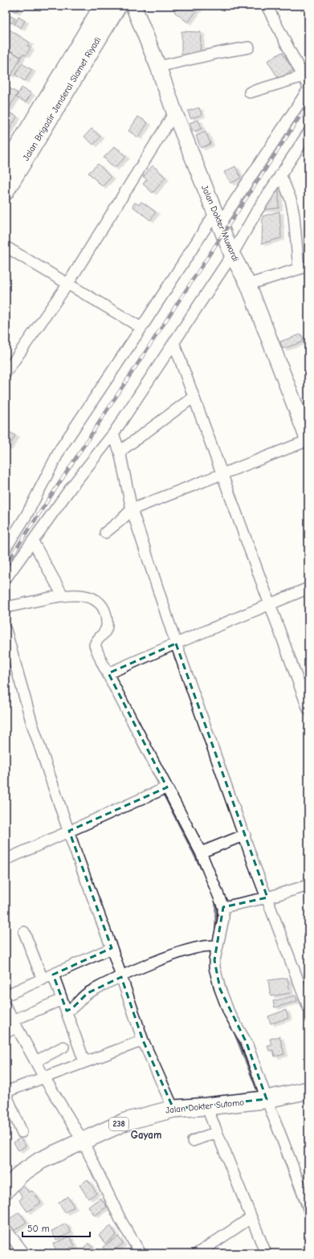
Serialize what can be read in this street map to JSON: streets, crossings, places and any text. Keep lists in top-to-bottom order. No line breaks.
{"streets":{"main road":["Jalan Brigadir Jenderal Slamet Riyadi","Jalan Dokter Muwardi","Jalan Dokter Sutomo","238"]},"districts":["Gayam"],"scale_bar":"50 m"}
